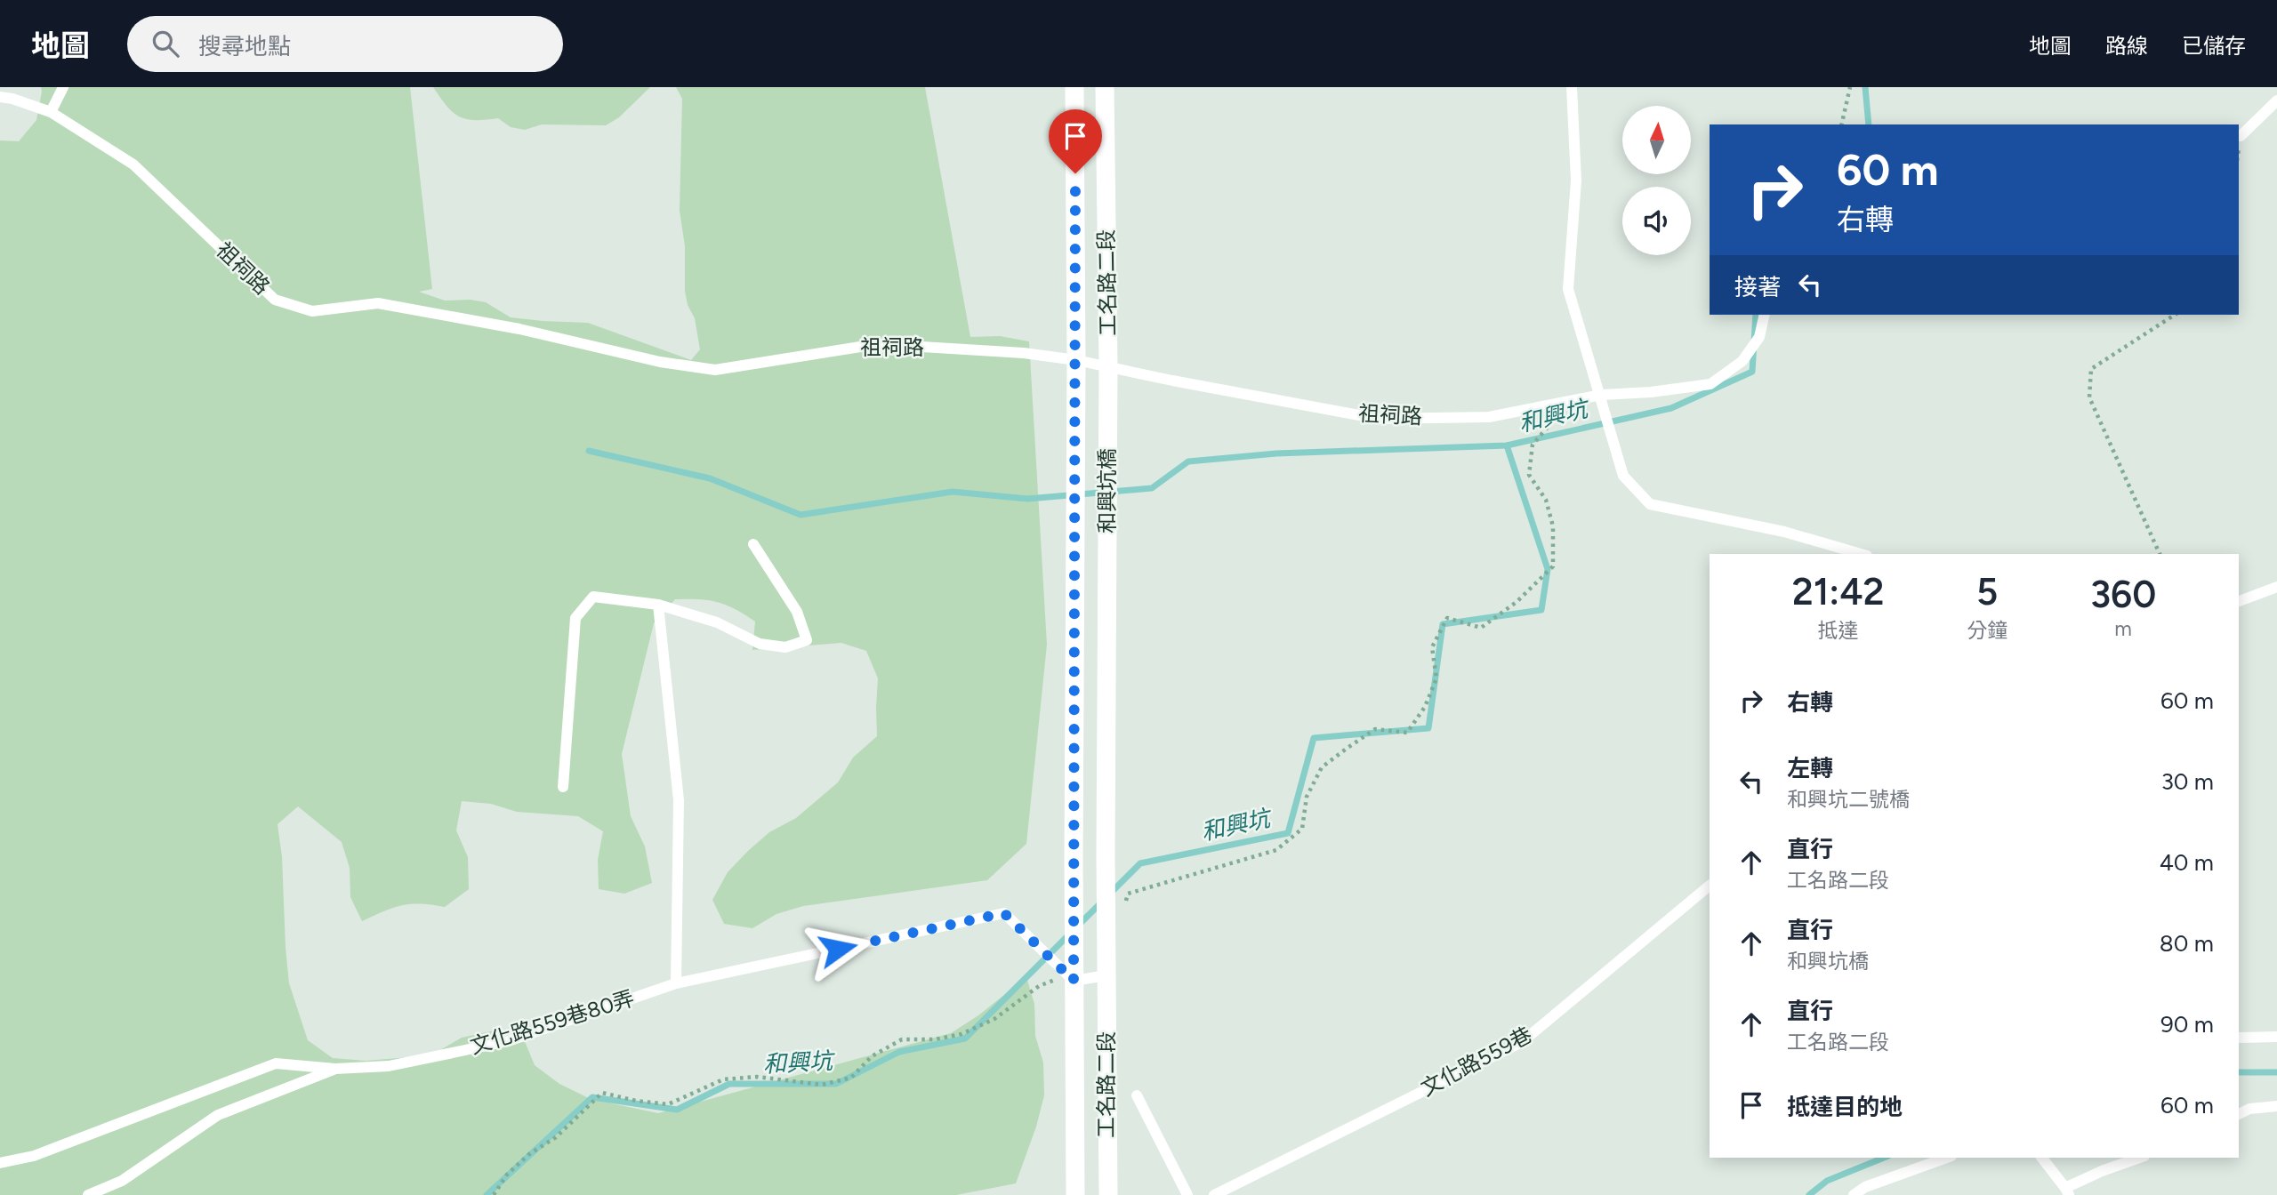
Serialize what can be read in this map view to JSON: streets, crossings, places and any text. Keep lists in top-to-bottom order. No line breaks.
{"streets":{"main road":["工名路二段","和興坑橋"],"lane":["祖祠路","文化路559巷80弄","文化路559巷"]},"crossings":[["祖祠路","工名路二段"],["祖祠路","和興坑橋"],["工名路二段","和興坑橋"],["工名路二段","文化路559巷80弄"]],"water":["和興坑"],"north":"top","page":{"header":"地圖","search":"搜尋地點","nav":["地圖","路線","已儲存"],"turn":["60 m","右轉"],"then":"接著","eta":["21:42","抵達","5","分鐘","360","m"],"list":[{"name":"右轉","value":"60 m"},{"name":"左轉","note":"和興坑二號橋","value":"30 m"},{"name":"直行","note":"工名路二段","value":"40 m"},{"name":"直行","note":"和興坑橋","value":"80 m"},{"name":"直行","note":"工名路二段","value":"90 m"},{"name":"抵達目的地","value":"60 m"}]}}
